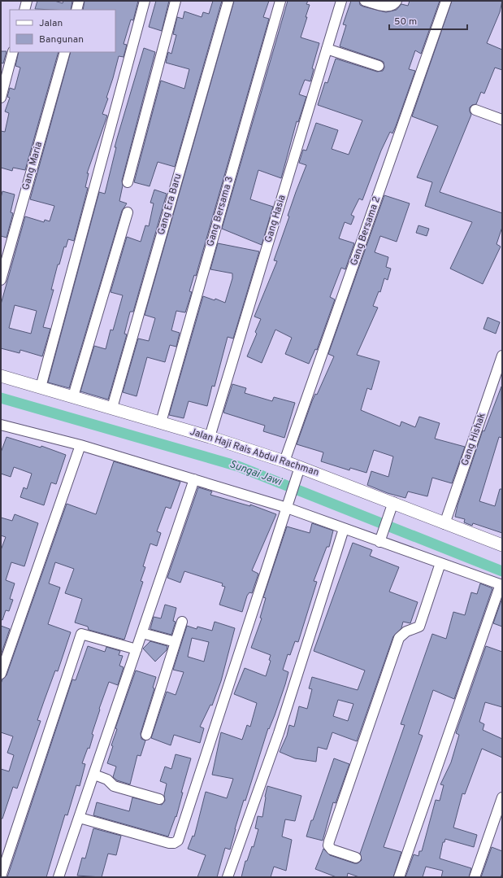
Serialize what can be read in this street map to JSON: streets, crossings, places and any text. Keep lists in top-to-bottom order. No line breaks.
{"streets":{"street":["Gang Maria","Gang Era Baru","Gang Bersama 3","Gang Hasia","Gang Bersama 2","Gang Hishak","Jalan Haji Rais Abdul Rachman"]},"crossings":[["Gang Era Baru","Jalan Haji Rais Abdul Rachman"],["Gang Bersama 3","Jalan Haji Rais Abdul Rachman"],["Gang Hasia","Jalan Haji Rais Abdul Rachman"],["Gang Bersama 2","Jalan Haji Rais Abdul Rachman"],["Gang Hishak","Jalan Haji Rais Abdul Rachman"]],"water":["Sungai Jawi"],"legend":["Jalan","Bangunan"],"scale_bar":"50 m"}
